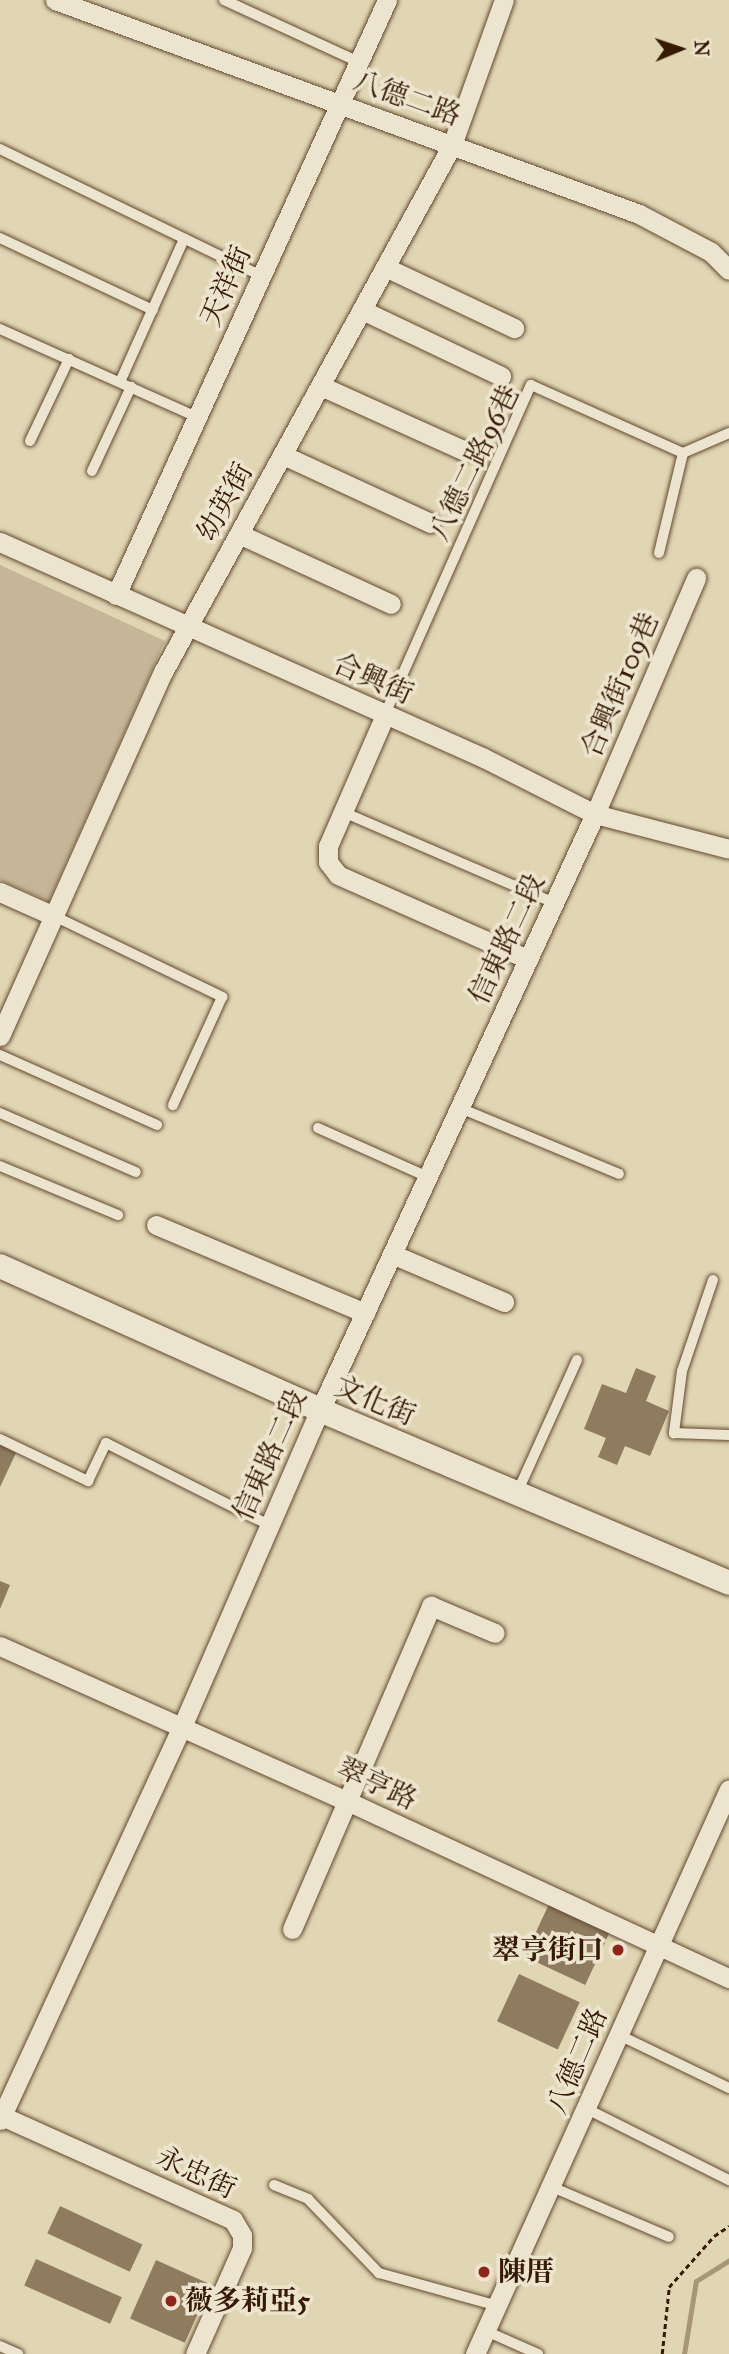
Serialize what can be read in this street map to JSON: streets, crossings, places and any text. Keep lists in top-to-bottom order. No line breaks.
{"streets":{"street":["八德二路","天祥街","幼英街","合興街","合興街109巷","信東路二段","文化街","翠亨路","永忠街"],"lane":["八德二路96巷"]},"crossings":[["八德二路","天祥街"],["八德二路","幼英街"],["八德二路","翠亨路"],["天祥街","合興街"],["八德二路96巷","合興街"],["幼英街","合興街"],["合興街","合興街109巷"],["合興街","信東路二段"],["合興街109巷","信東路二段"],["信東路二段","文化街"],["信東路二段","翠亨路"],["信東路二段","永忠街"]],"places":["翠亨街口","陳厝","薇多莉亞5"],"north":"right"}
